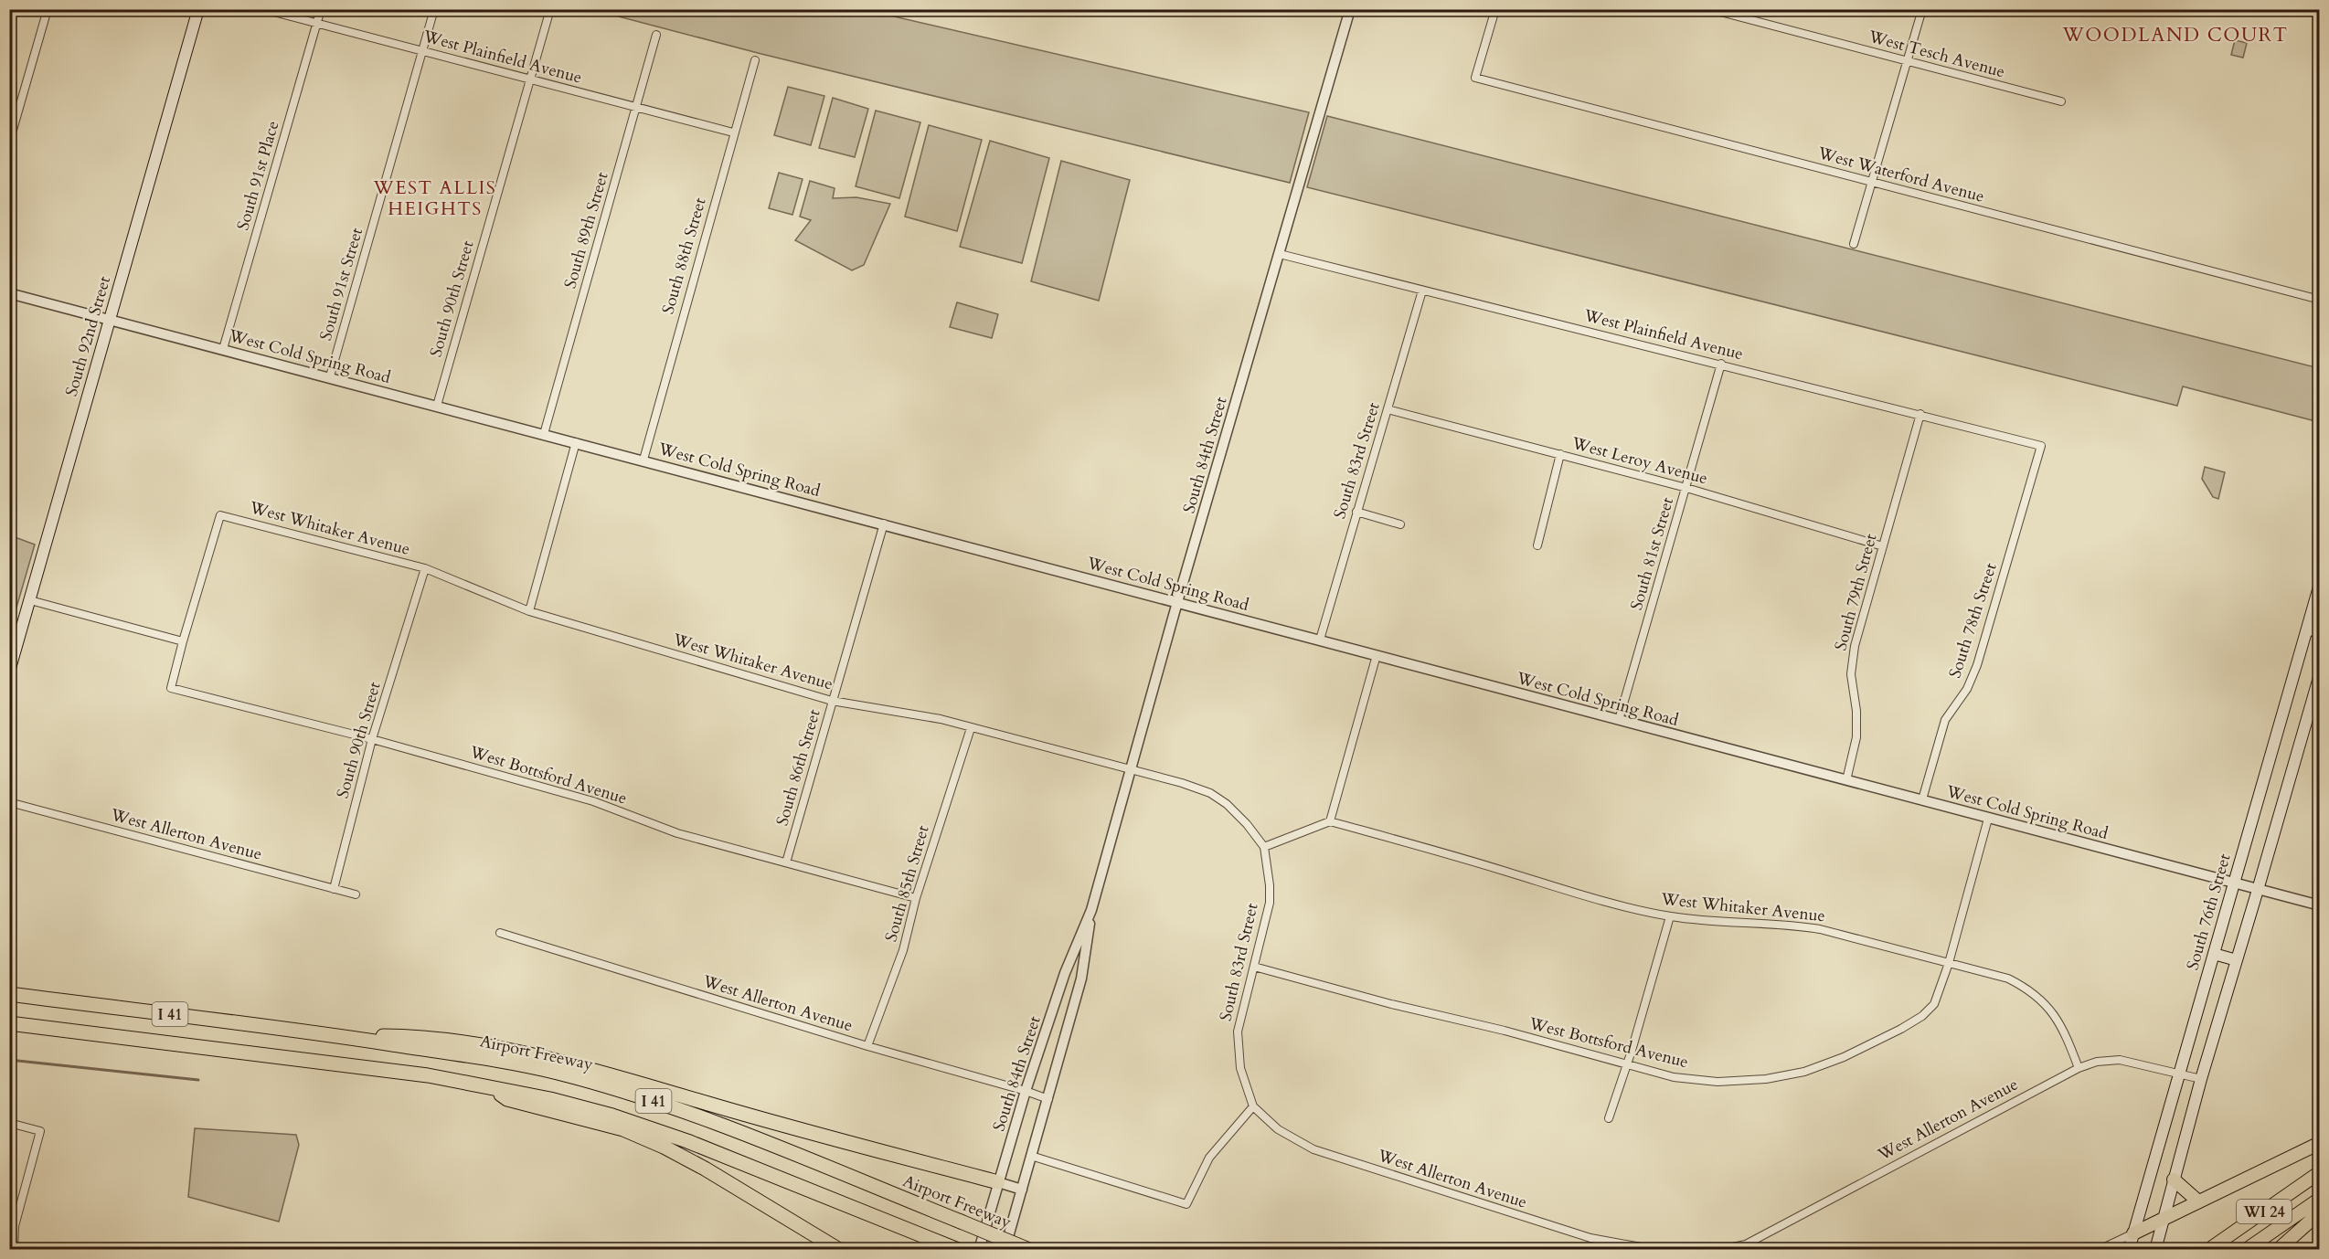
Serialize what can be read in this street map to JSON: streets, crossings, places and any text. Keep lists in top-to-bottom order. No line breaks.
{"streets":{"highway":["I 41","Airport Freeway"],"main road":["South 92nd Street","South 76th Street","WI 24"],"street":["West Tesch Avenue","West Plainfield Avenue","West Waterford Avenue","South 91st Place","South 89th Street","South 88th Street","South 91st Street","South 90th Street","West Cold Spring Road","South 84th Street","South 83rd Street","West Leroy Avenue","West Whitaker Avenue","South 81st Street","South 79th Street","South 78th Street","South 86th Street","West Bottsford Avenue","West Allerton Avenue","South 85th Street"]},"crossings":[["West Plainfield Avenue","South 91st Place"],["West Plainfield Avenue","South 89th Street"],["West Plainfield Avenue","South 88th Street"],["West Plainfield Avenue","South 91st Street"],["West Plainfield Avenue","South 90th Street"],["West Plainfield Avenue","South 84th Street"],["West Plainfield Avenue","South 83rd Street"],["West Plainfield Avenue","South 81st Street"],["West Plainfield Avenue","South 79th Street"],["West Plainfield Avenue","South 78th Street"],["South 91st Place","West Cold Spring Road"],["South 89th Street","West Cold Spring Road"],["South 88th Street","West Cold Spring Road"],["South 91st Street","West Cold Spring Road"],["South 90th Street","West Cold Spring Road"],["South 90th Street","West Whitaker Avenue"],["South 90th Street","West Bottsford Avenue"],["South 90th Street","West Allerton Avenue"],["South 92nd Street","West Cold Spring Road"],["West Cold Spring Road","South 84th Street"],["West Cold Spring Road","South 83rd Street"],["West Cold Spring Road","South 81st Street"],["West Cold Spring Road","South 79th Street"],["West Cold Spring Road","South 78th Street"],["West Cold Spring Road","South 86th Street"],["West Cold Spring Road","South 76th Street"],["South 84th Street","West Whitaker Avenue"],["South 84th Street","West Allerton Avenue"],["South 83rd Street","West Leroy Avenue"],["South 83rd Street","West Whitaker Avenue"],["South 83rd Street","West Bottsford Avenue"],["South 83rd Street","West Allerton Avenue"],["West Leroy Avenue","South 81st Street"],["West Leroy Avenue","South 79th Street"],["West Whitaker Avenue","South 86th Street"],["West Whitaker Avenue","West Bottsford Avenue"],["West Whitaker Avenue","West Allerton Avenue"],["West Whitaker Avenue","South 85th Street"],["South 86th Street","West Bottsford Avenue"],["West Bottsford Avenue","South 85th Street"],["West Allerton Avenue","South 85th Street"],["West Allerton Avenue","South 76th Street"]],"districts":["WOODLAND COURT","WEST ALLIS HEIGHTS"]}
